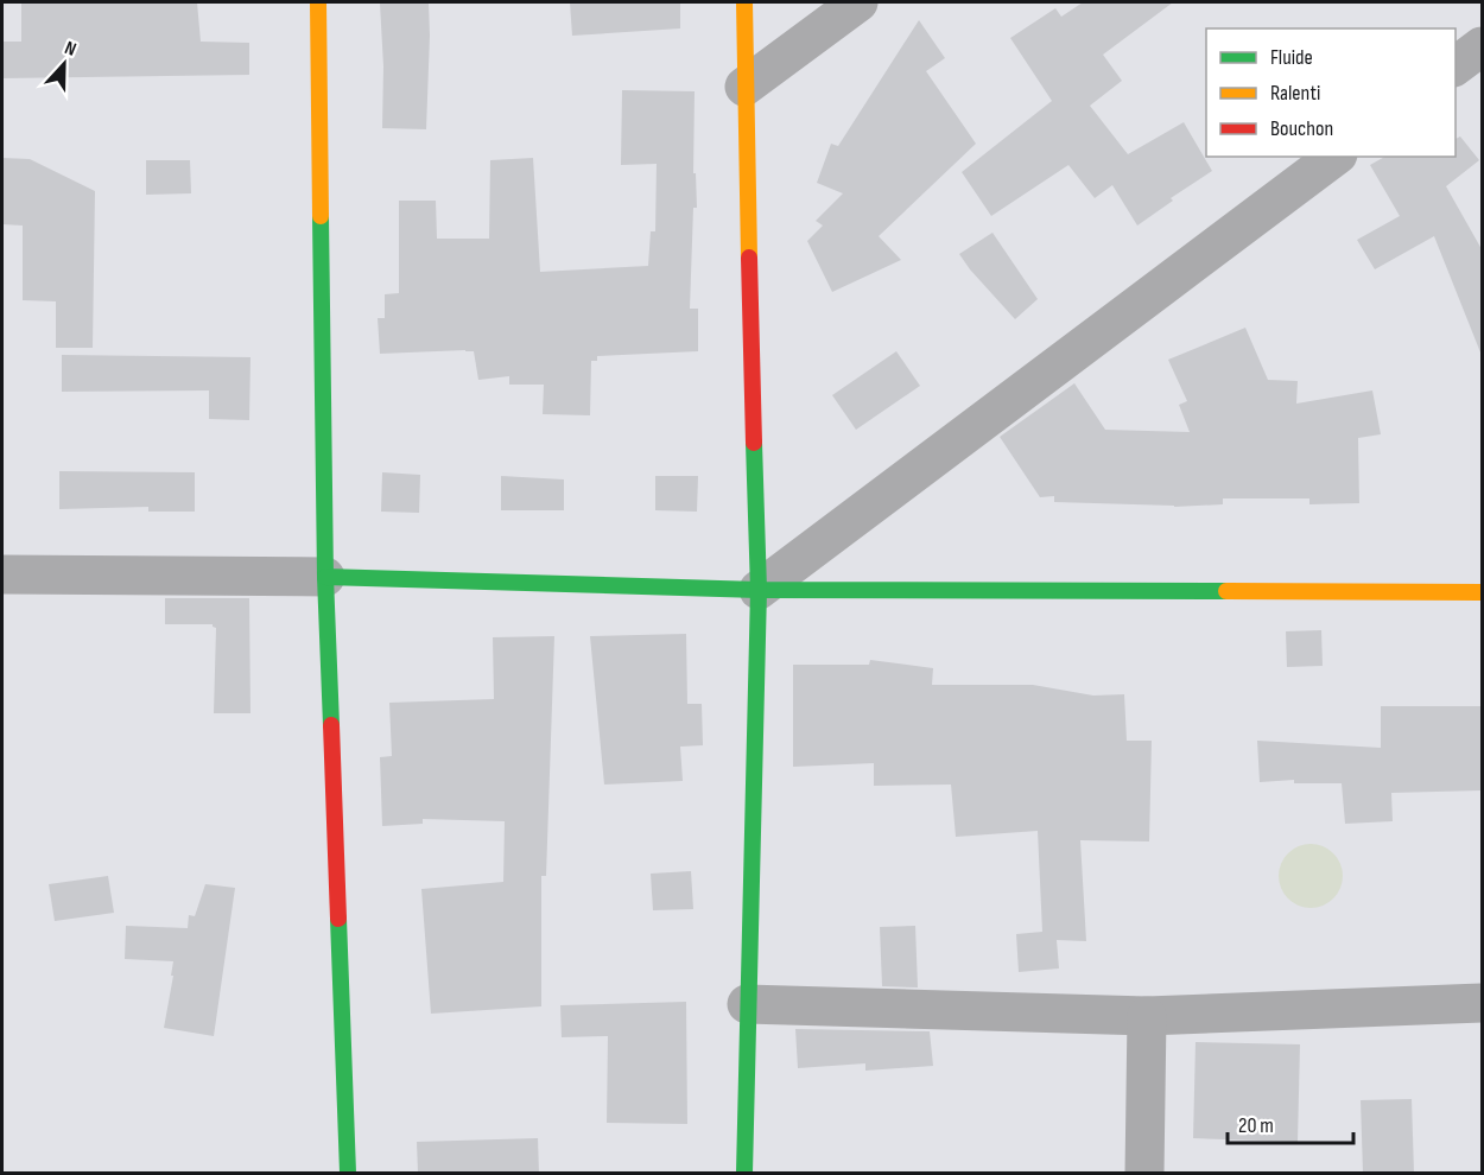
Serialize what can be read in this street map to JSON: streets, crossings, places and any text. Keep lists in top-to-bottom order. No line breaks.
{"legend":["Fluide","Ralenti","Bouchon"],"scale_bar":"20 m","north":"top"}
